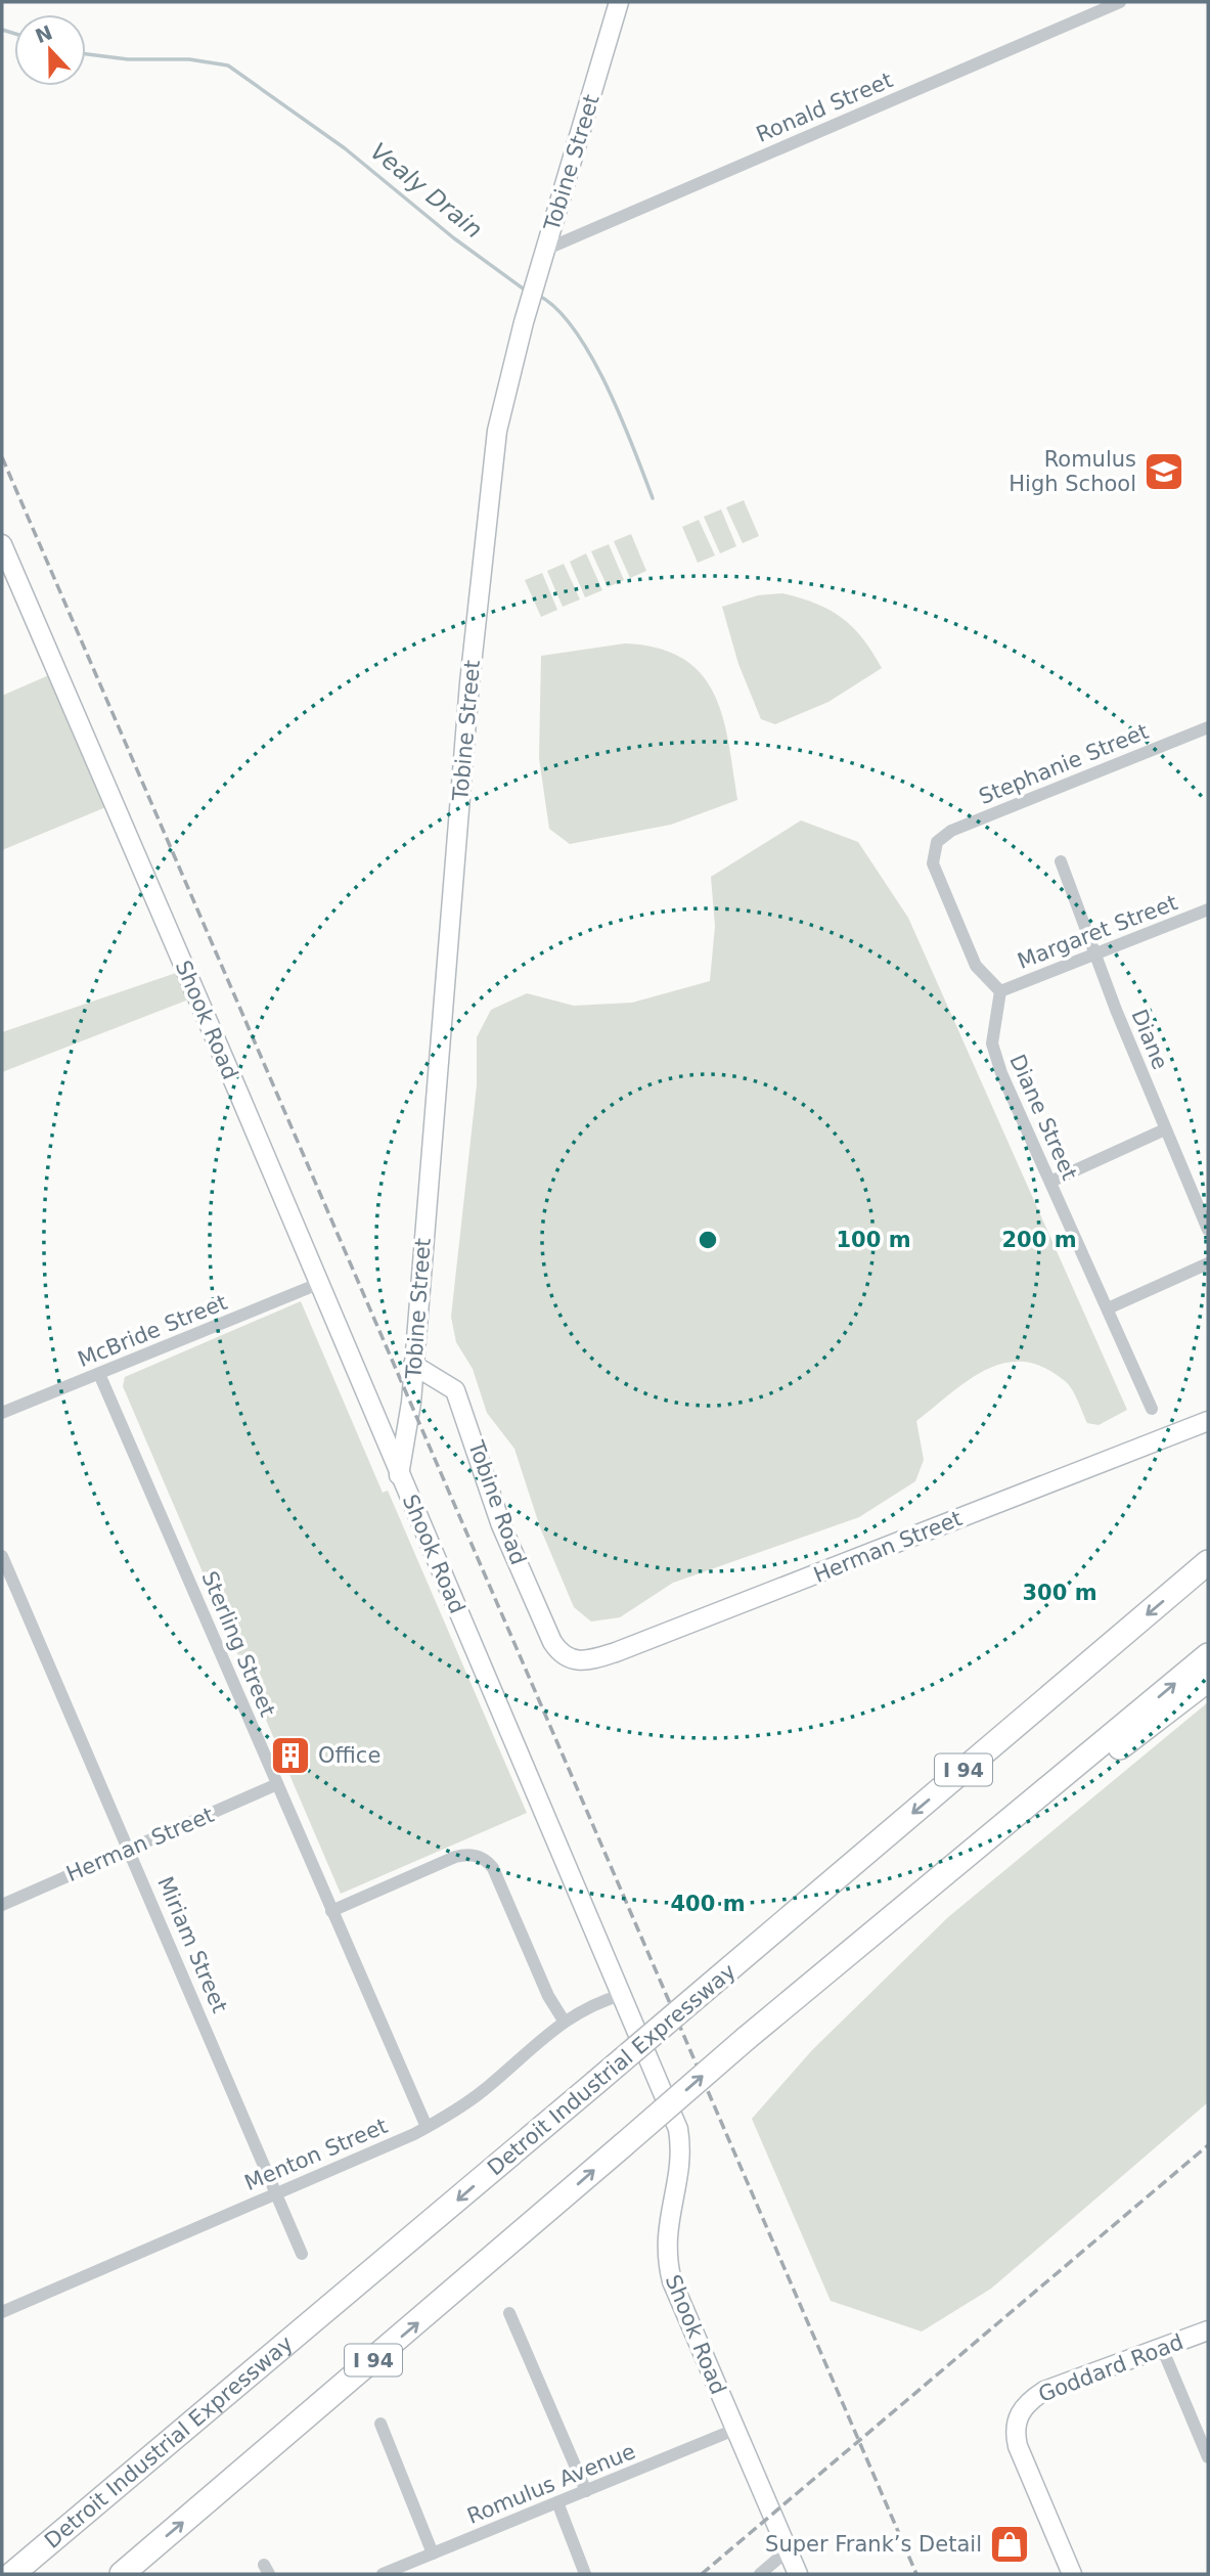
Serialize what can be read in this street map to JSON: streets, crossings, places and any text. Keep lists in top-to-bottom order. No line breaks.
{"streets":{"highway":["I 94","Detroit Industrial Expressway"],"street":["Ronald Street","Tobine Street","Stephanie Street","Margaret Street","Shook Road","Diane","Diane Street","McBride Street","Tobine Road","Herman Street","Sterling Street","Miriam Street","Menton Street","Goddard Road","Romulus Avenue"]},"crossings":[["Ronald Street","Tobine Street"],["Tobine Street","Shook Road"],["Tobine Street","Tobine Road"],["Stephanie Street","Margaret Street"],["Stephanie Street","Diane Street"],["Margaret Street","Diane"],["Margaret Street","Diane Street"],["Shook Road","McBride Street"],["Shook Road","Menton Street"],["Shook Road","Romulus Avenue"],["McBride Street","Sterling Street"],["Tobine Road","Herman Street"],["Herman Street","Sterling Street"],["Herman Street","Miriam Street"],["Sterling Street","Menton Street"],["Miriam Street","Menton Street"]],"water":["Vealy Drain"],"places":{"school or university":["Romulus High School"],"building":["Office"],"shop":["Super Frank’s Detail"]},"north":"top","rings":["100 m","200 m","300 m","400 m"]}
